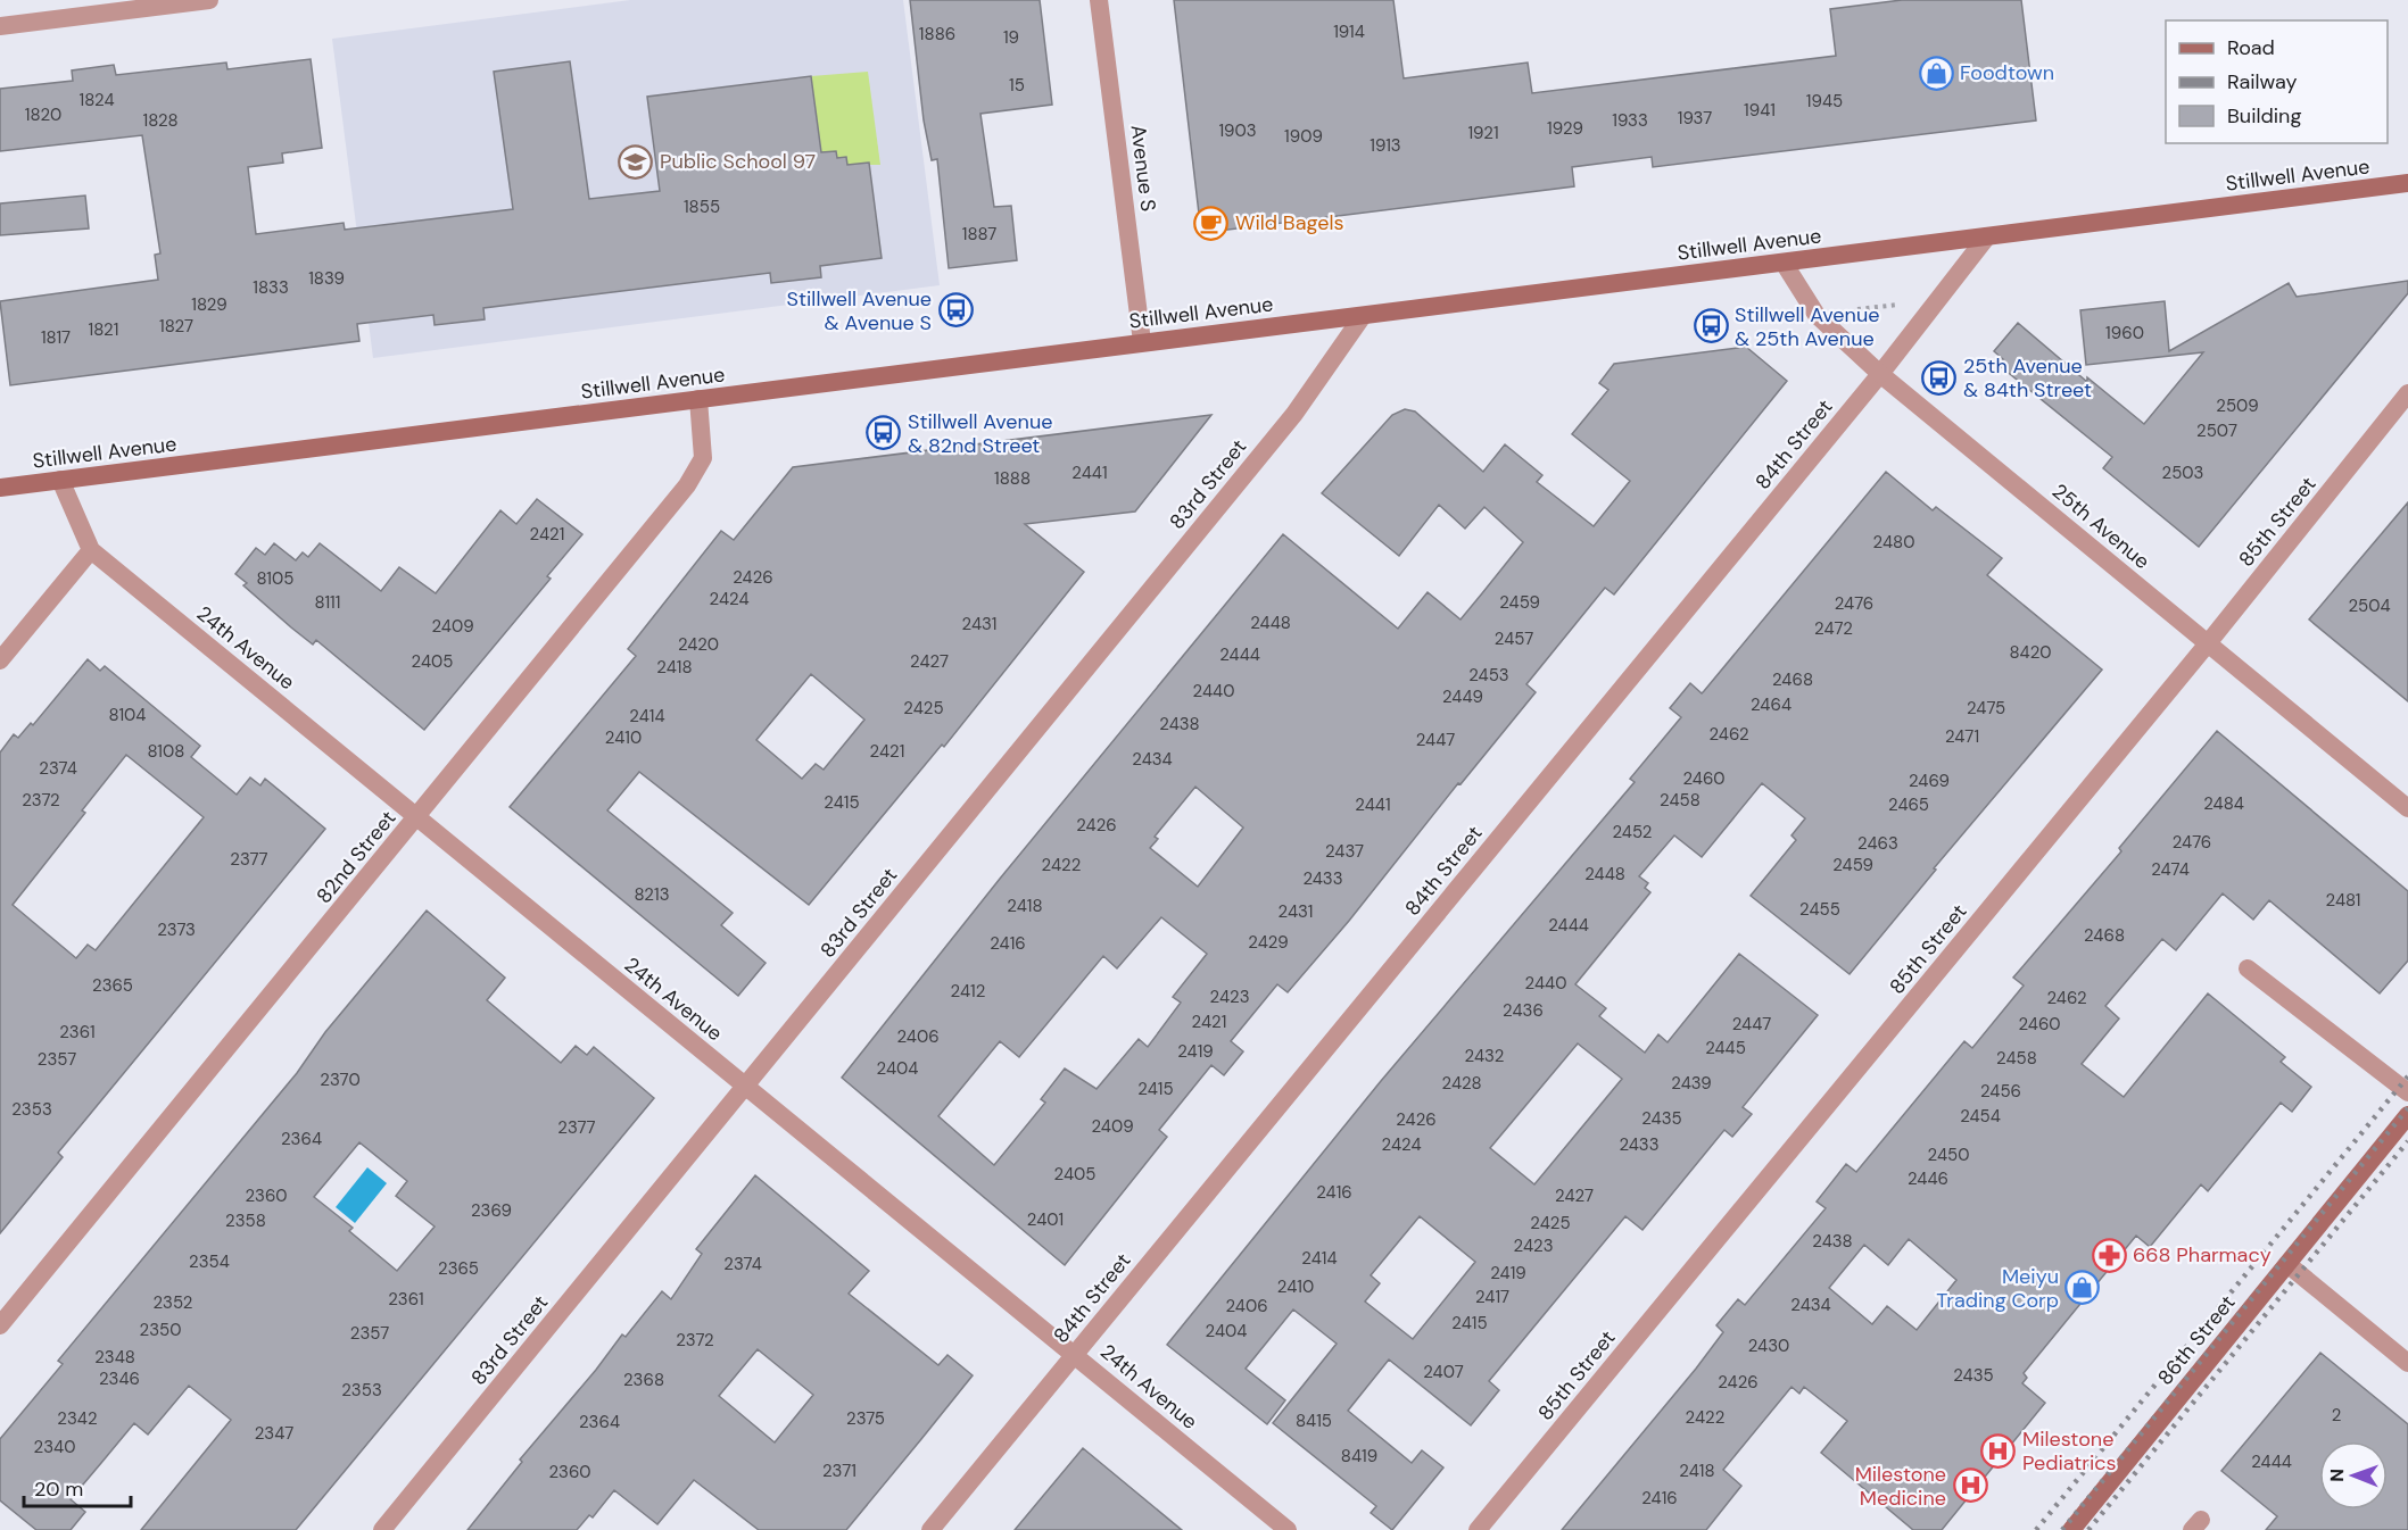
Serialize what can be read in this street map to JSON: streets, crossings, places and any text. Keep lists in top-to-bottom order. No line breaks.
{"streets":{"main road":["Stillwell Avenue","86th Street"],"street":["Avenue S","84th Street","83rd Street","85th Street","25th Avenue","24th Avenue","82nd Street"]},"crossings":[["Avenue S","Stillwell Avenue"],["Stillwell Avenue","84th Street"],["Stillwell Avenue","83rd Street"],["Stillwell Avenue","25th Avenue"],["Stillwell Avenue","24th Avenue"],["Stillwell Avenue","82nd Street"],["84th Street","25th Avenue"],["84th Street","24th Avenue"],["83rd Street","24th Avenue"],["85th Street","25th Avenue"],["24th Avenue","82nd Street"]],"places":{"shop":["Foodtown","Meiyu Trading Corp"],"school or university":["Public School 97"],"cafe":["Wild Bagels"],"bus stop":["Stillwell Avenue & Avenue S","Stillwell Avenue & 25th Avenue","25th Avenue & 84th Street","Stillwell Avenue & 82nd Street"],"pharmacy":["668 Pharmacy"],"hospital":["Milestone Pediatrics","Milestone Medicine"]},"house_numbers":["1914","1886","19","15","1824","1945","1941","1820","1937","1828","1933","1929","1903","1921","1909","1913","1855","1887","1839","1833","1829","1827","1821","1960","1817","2509","2507","2441","2503","1888","2421","2480","2426","8105","2424","8111","2459","2476","2504","2448","2431","2409","2472","2457","2420","8420","2444","2405","2427","2418","2453","2468","2440","2449","2464","2425","2475","8104","2414","2438","2462","2471","2410","2447","8108","2421","2434","2374","2460","2469","2372","2458","2415","2484","2441","2465","2426","2452","2476","2463","2437","2377","2422","2459","2474","2448","2433","8213","2481","2418","2455","2431","2444","2373","2468","2429","2416","2440","2365","2412","2423","2462","2436","2421","2447","2460","2361","2406","2445","2419","2432","2458","2357","2404","2370","2428","2439","2415","2456","2353","2454","2435","2426","2409","2377","2364","2424","2433","2450","2405","2446","2416","2360","2427","2369","2401","2358","2425","2438","2423","2414","2354","2374","2365","2419","2410","2417","2361","2352","2434","2406","2415","2350","2404","2357","2372","2430","2348","2407","2435","2346","2368","2426","2353","2","2422","2342","2375","8415","2364","2347","2340","8419","2444","2371","2418","2360","2416"],"legend":["Road","Railway","Building"],"scale_bar":"20 m","north":"left"}
